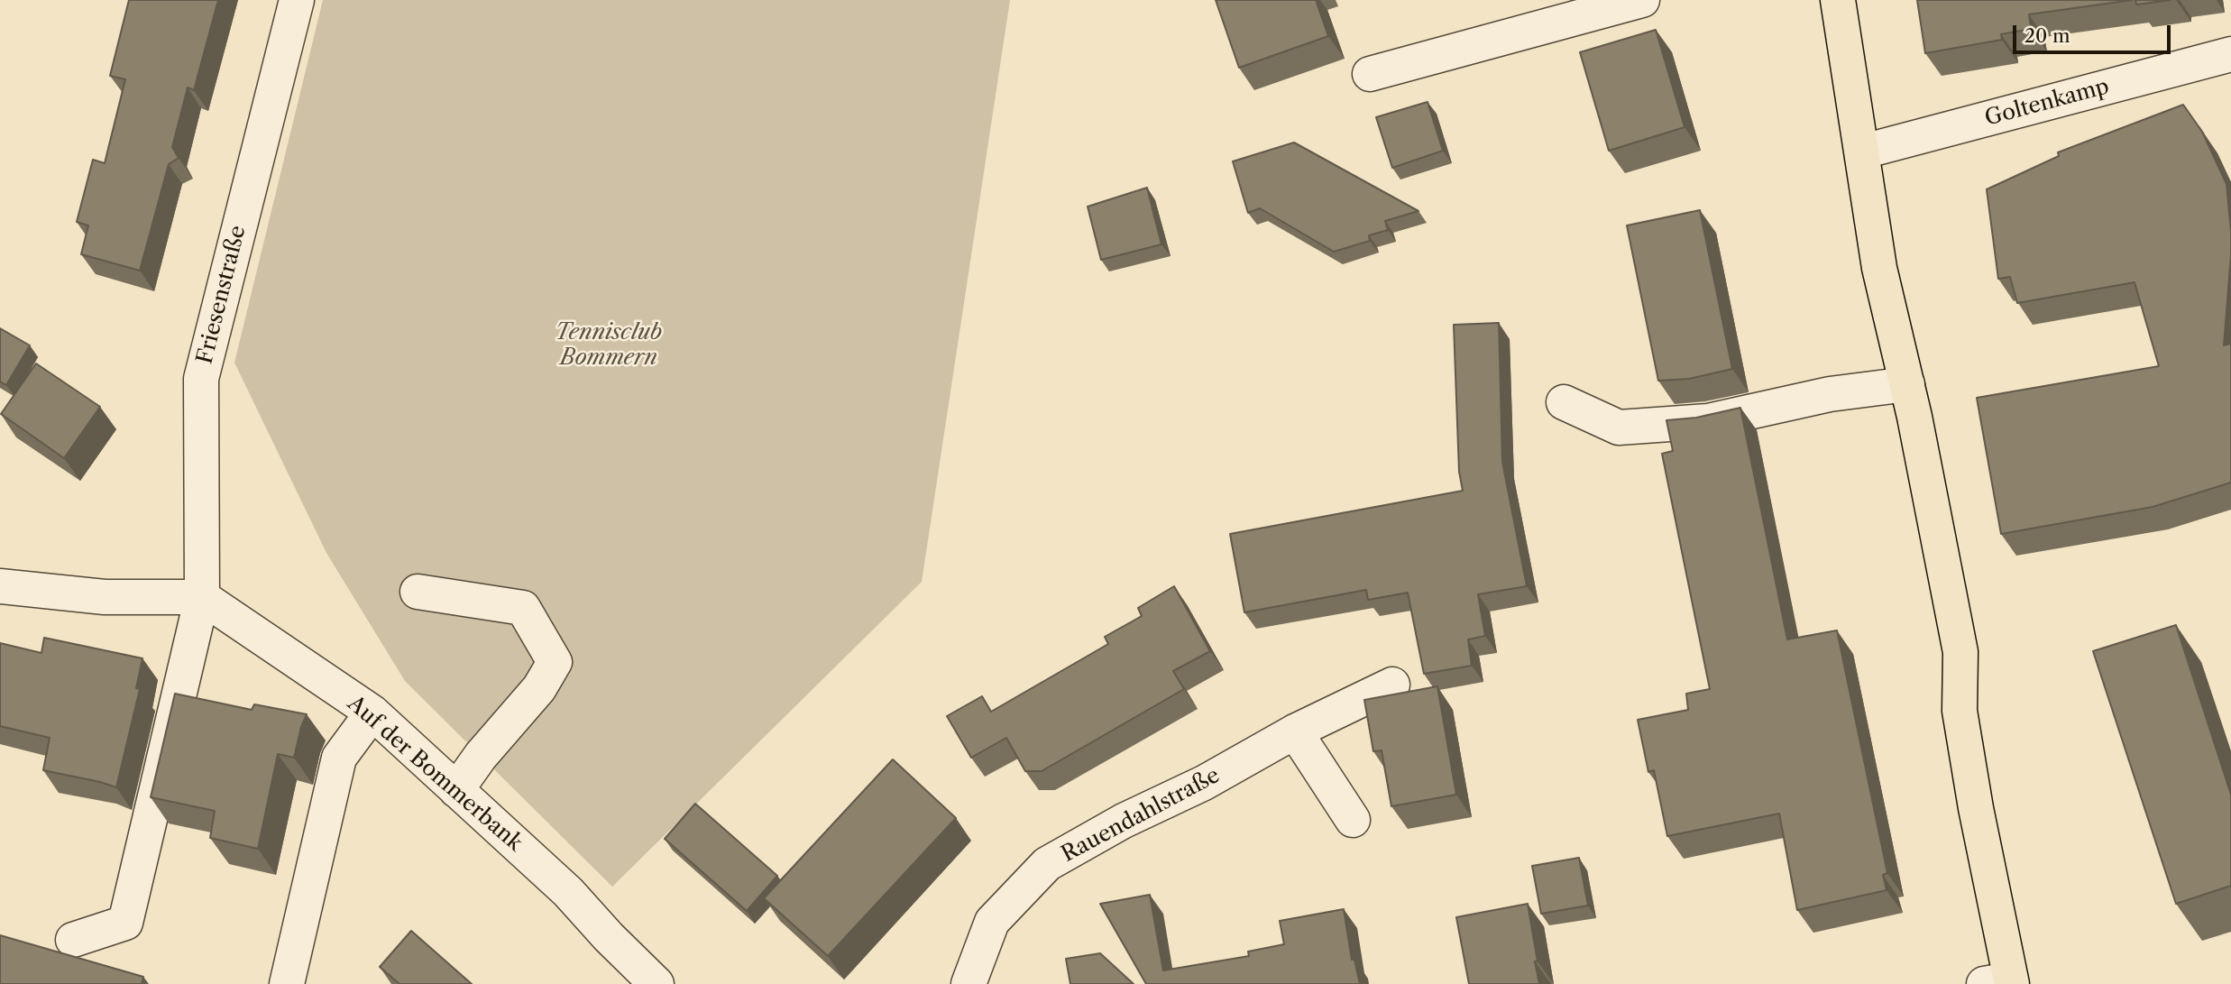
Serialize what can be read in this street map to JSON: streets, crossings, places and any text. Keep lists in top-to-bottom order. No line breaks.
{"streets":{"street":["Goltenkamp","Friesenstraße","Auf der Bommerbank","Rauendahlstraße"]},"crossings":[["Friesenstraße","Auf der Bommerbank"]],"parks":["Tennisclub Bommern"],"scale_bar":"20 m"}
